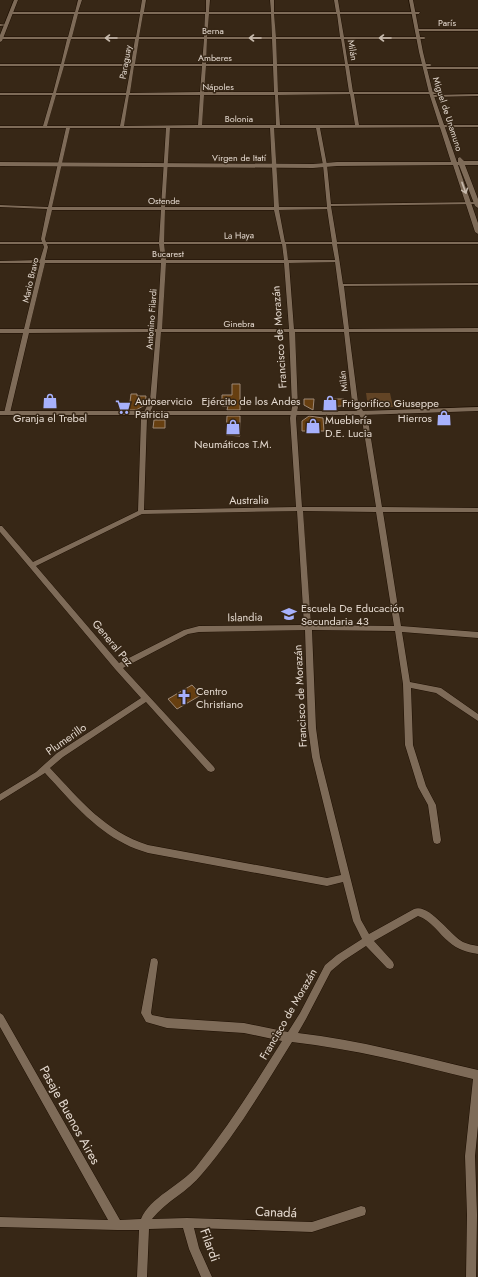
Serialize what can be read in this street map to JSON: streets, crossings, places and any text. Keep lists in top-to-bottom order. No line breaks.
{"streets":{"main road":["Ejército de los Andes"],"street":["París","Berna","Milán","Amberes","Paraguay","Nápoles","Miguel de Unamuno","Bolonia","Virgen de Itatí","Ostende","La Haya","Bucarest","Mario Bravo","Antonino Filardi","Ginebra","Francisco de Morazán","Australia","Islandia","General Paz","Plumerillo","Pasaje Buenos Aires","Canadá","Filardi"]},"crossings":[["París","Miguel de Unamuno"],["Berna","Milán"],["Berna","Paraguay"],["Berna","Miguel de Unamuno"],["Berna","Francisco de Morazán"],["Milán","Amberes"],["Milán","Nápoles"],["Milán","Bolonia"],["Milán","Virgen de Itatí"],["Milán","Ostende"],["Milán","La Haya"],["Milán","Bucarest"],["Milán","Ginebra"],["Milán","Ejército de los Andes"],["Milán","Australia"],["Milán","Islandia"],["Amberes","Paraguay"],["Amberes","Miguel de Unamuno"],["Amberes","Francisco de Morazán"],["Paraguay","Nápoles"],["Paraguay","Bolonia"],["Nápoles","Miguel de Unamuno"],["Nápoles","Francisco de Morazán"],["Miguel de Unamuno","Bolonia"],["Miguel de Unamuno","Virgen de Itatí"],["Miguel de Unamuno","Ostende"],["Bolonia","Mario Bravo"],["Bolonia","Antonino Filardi"],["Bolonia","Francisco de Morazán"],["Virgen de Itatí","Mario Bravo"],["Virgen de Itatí","Antonino Filardi"],["Virgen de Itatí","Francisco de Morazán"],["Ostende","Mario Bravo"],["Ostende","Antonino Filardi"],["Ostende","Francisco de Morazán"],["La Haya","Mario Bravo"],["La Haya","Antonino Filardi"],["La Haya","Francisco de Morazán"],["Bucarest","Mario Bravo"],["Bucarest","Antonino Filardi"],["Bucarest","Francisco de Morazán"],["Mario Bravo","Ginebra"],["Mario Bravo","Ejército de los Andes"],["Antonino Filardi","Ginebra"],["Antonino Filardi","Ejército de los Andes"],["Antonino Filardi","Australia"],["Ginebra","Francisco de Morazán"],["Francisco de Morazán","Ejército de los Andes"],["Francisco de Morazán","Australia"],["Francisco de Morazán","Islandia"],["Francisco de Morazán","Canadá"],["Australia","General Paz"],["Islandia","General Paz"],["General Paz","Plumerillo"],["Canadá","Filardi"]],"places":{"shop":["Granja el Trebel","Frigorifico Giuseppe","Hierros","Mueblería D.E. Lucia","Neumáticos T.M."],"supermarket":["Autoservicio Patricia"],"school or university":["Escuela De Educación Secundaria 43"],"church":["Centro Christiano"]}}
